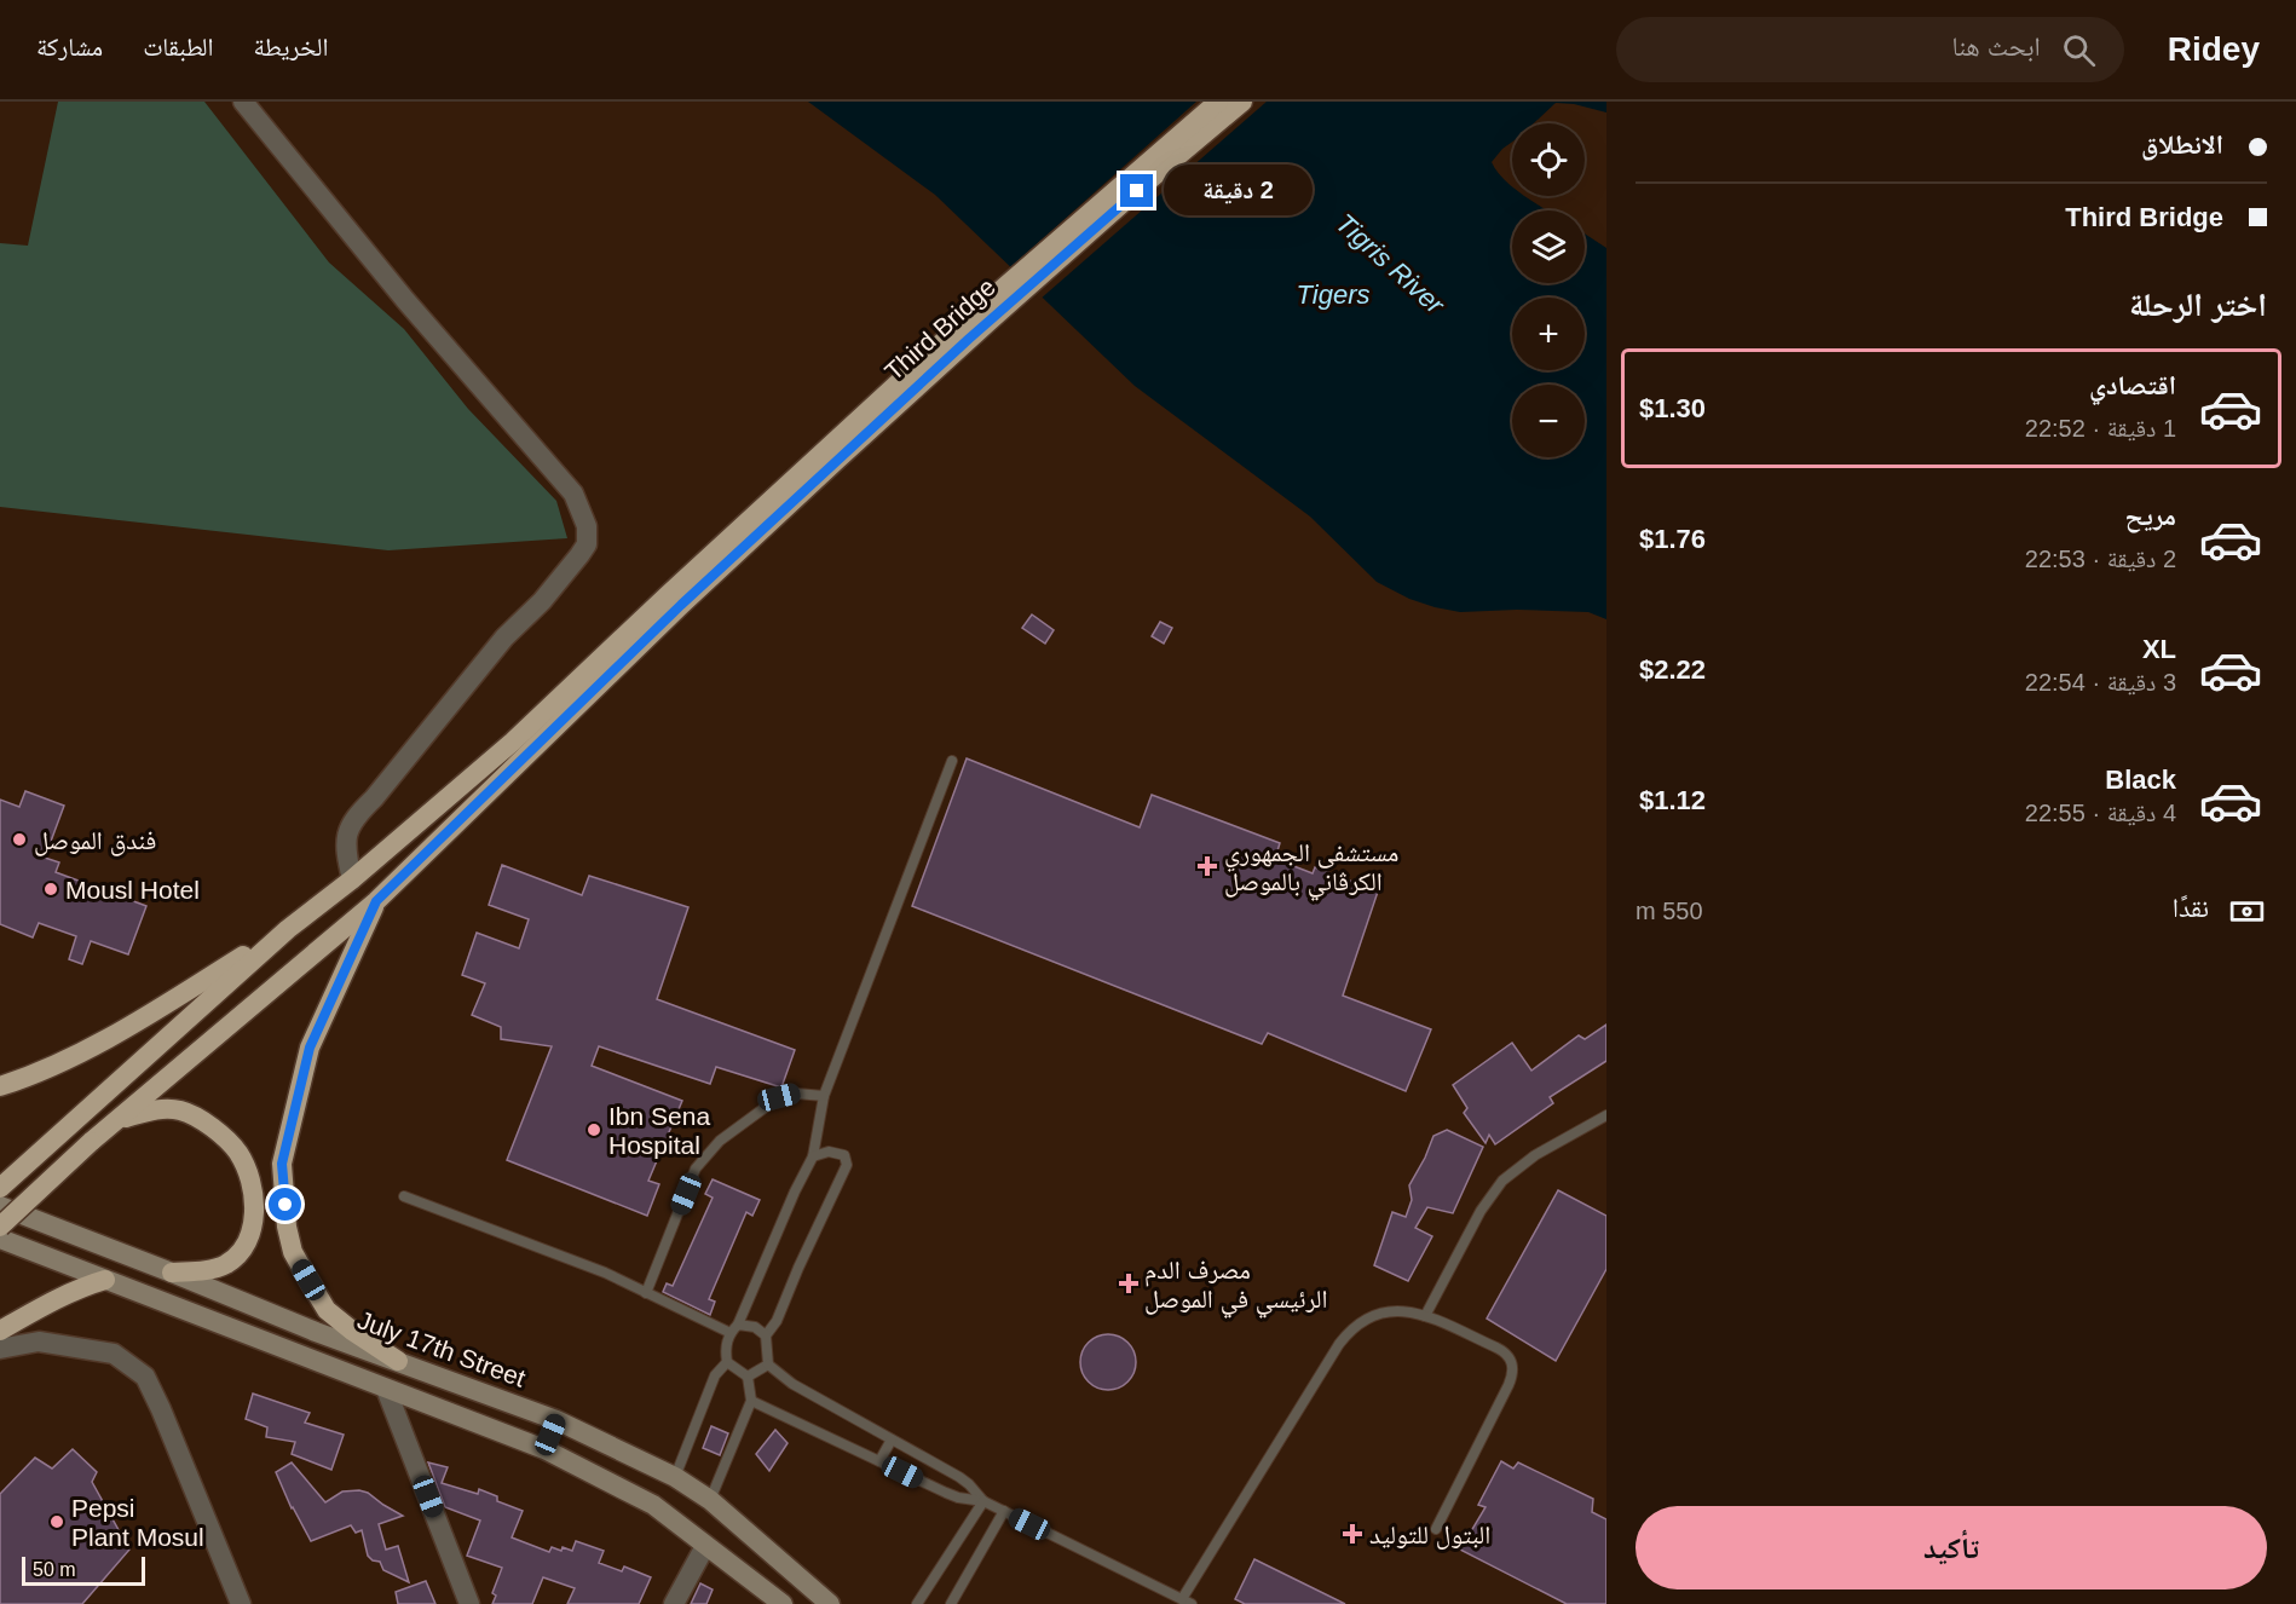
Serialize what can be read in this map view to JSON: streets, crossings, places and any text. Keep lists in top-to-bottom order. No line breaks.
{"streets":{"highway":["Third Bridge"],"main road":["July 17th Street"]},"water":["Tigris River","Tigers"],"places":{"other":["فندق الموصل","Mousl Hotel","Ibn Sena Hospital","Pepsi Plant Mosul"],"health":["مستشفى الجمهوري الكرڤاني بالموصل","مصرف الدم الرئيسي في الموصل","البتول للتوليد"]},"scale_bar":"50 m","page":{"header":"Ridey","search":"ابحث هنا","nav":["الخريطة","الطبقات","مشاركة"],"banner":["الانطلاق","Third Bridge"],"map_buttons":["+","−"],"bubble":"2 دقيقة","heading":"اختر الرحلة","list":[{"name":"اقتصادي","note":"1 دقيقة · 22:52","value":"$1.30"},{"name":"مريح","note":"2 دقيقة · 22:53","value":"$1.76"},{"name":"XL","note":"3 دقيقة · 22:54","value":"$2.22"},{"name":"Black","note":"4 دقيقة · 22:55","value":"$1.12"}],"pay":["نقدًا","550 m"],"buttons":"تأكيد","scale":"50 m"}}
